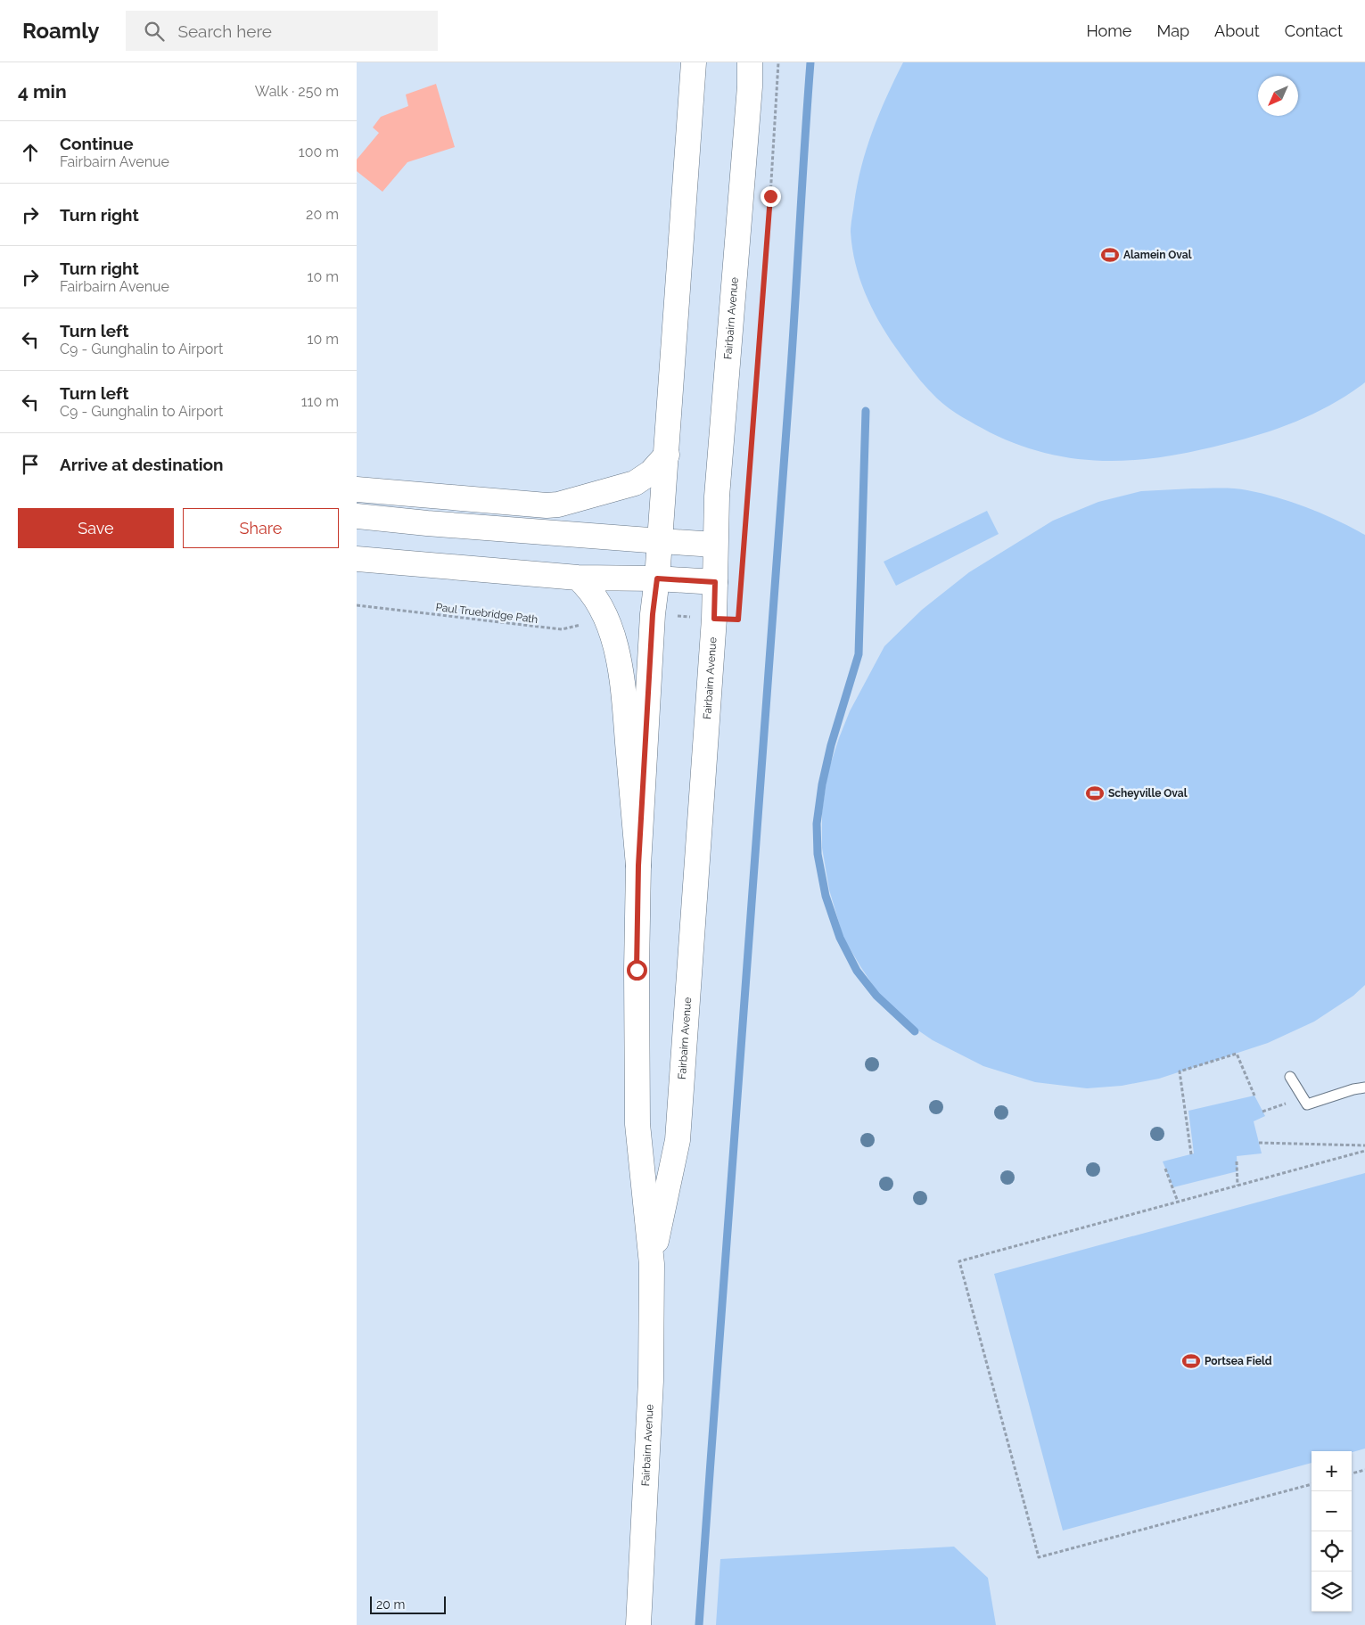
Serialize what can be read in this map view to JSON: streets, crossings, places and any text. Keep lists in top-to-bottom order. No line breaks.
{"streets":{"main road":["Fairbairn Avenue"],"path":["Paul Truebridge Path"]},"places":{"sports":["Alamein Oval","Scheyville Oval","Portsea Field"]},"scale_bar":"20 m","north":"bottom left","page":{"header":"Roamly","search":"Search here","nav":["Home","Map","About","Contact"],"heading":["4 min","Walk · 250 m"],"list":[["Continue","Fairbairn Avenue","100 m"],["Turn right","20 m"],["Turn right","Fairbairn Avenue","10 m"],["Turn left","C9 - Gunghalin to Airport","10 m"],["Turn left","C9 - Gunghalin to Airport","110 m"],"Arrive at destination"],"buttons":["Save","Share"],"map_buttons":["+","−"],"scale":"20 m"}}
